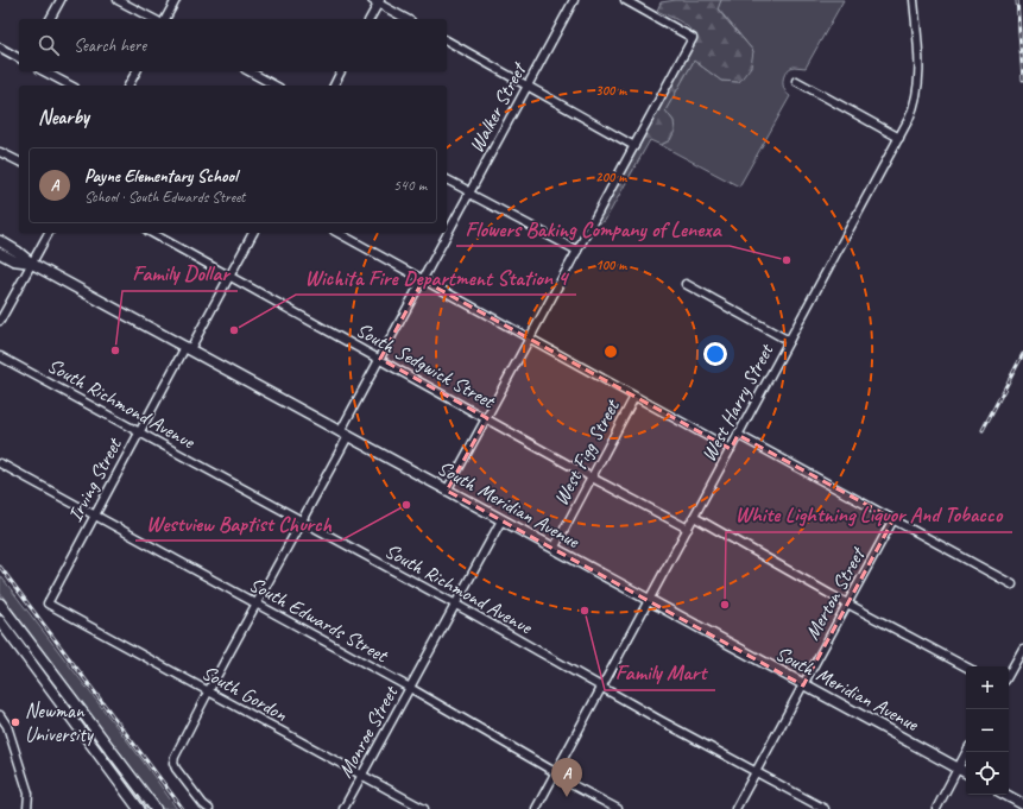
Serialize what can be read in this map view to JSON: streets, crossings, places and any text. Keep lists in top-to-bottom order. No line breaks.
{"streets":{"main road":["South Meridian Avenue"],"street":["Walker Street","South Sedgwick Street","South Richmond Avenue","West Harry Street","West Figg Street","Irving Street","Merton Street","South Edwards Street","South Gordon","Monroe Street"]},"crossings":[["Walker Street","South Sedgwick Street"],["Walker Street","South Richmond Avenue"],["Walker Street","South Meridian Avenue"],["Walker Street","South Edwards Street"],["Walker Street","South Gordon"],["South Sedgwick Street","West Harry Street"],["South Sedgwick Street","West Figg Street"],["South Sedgwick Street","Irving Street"],["South Richmond Avenue","West Harry Street"],["South Richmond Avenue","Irving Street"],["South Richmond Avenue","Merton Street"],["South Richmond Avenue","Monroe Street"],["West Harry Street","South Meridian Avenue"],["West Harry Street","South Edwards Street"],["West Figg Street","South Meridian Avenue"],["Irving Street","South Meridian Avenue"],["Irving Street","South Edwards Street"],["Irving Street","South Gordon"],["South Meridian Avenue","Merton Street"],["South Meridian Avenue","Monroe Street"],["South Edwards Street","Monroe Street"],["South Gordon","Monroe Street"]],"places":["Flowers Baking Company of Lenexa","Wichita Fire Department Station 4","Family Dollar","Westview Baptist Church","White Lightning Liquor And Tobacco","Family Mart","Newman University"],"page":{"search":"Search here","heading":"Nearby","list":[{"mark":"A","name":"Payne Elementary School","note":"School · South Edwards Street","value":"540 m"}],"map_buttons":["+","−"],"pins":"A"},"rings":["300 m","200 m","100 m"]}
